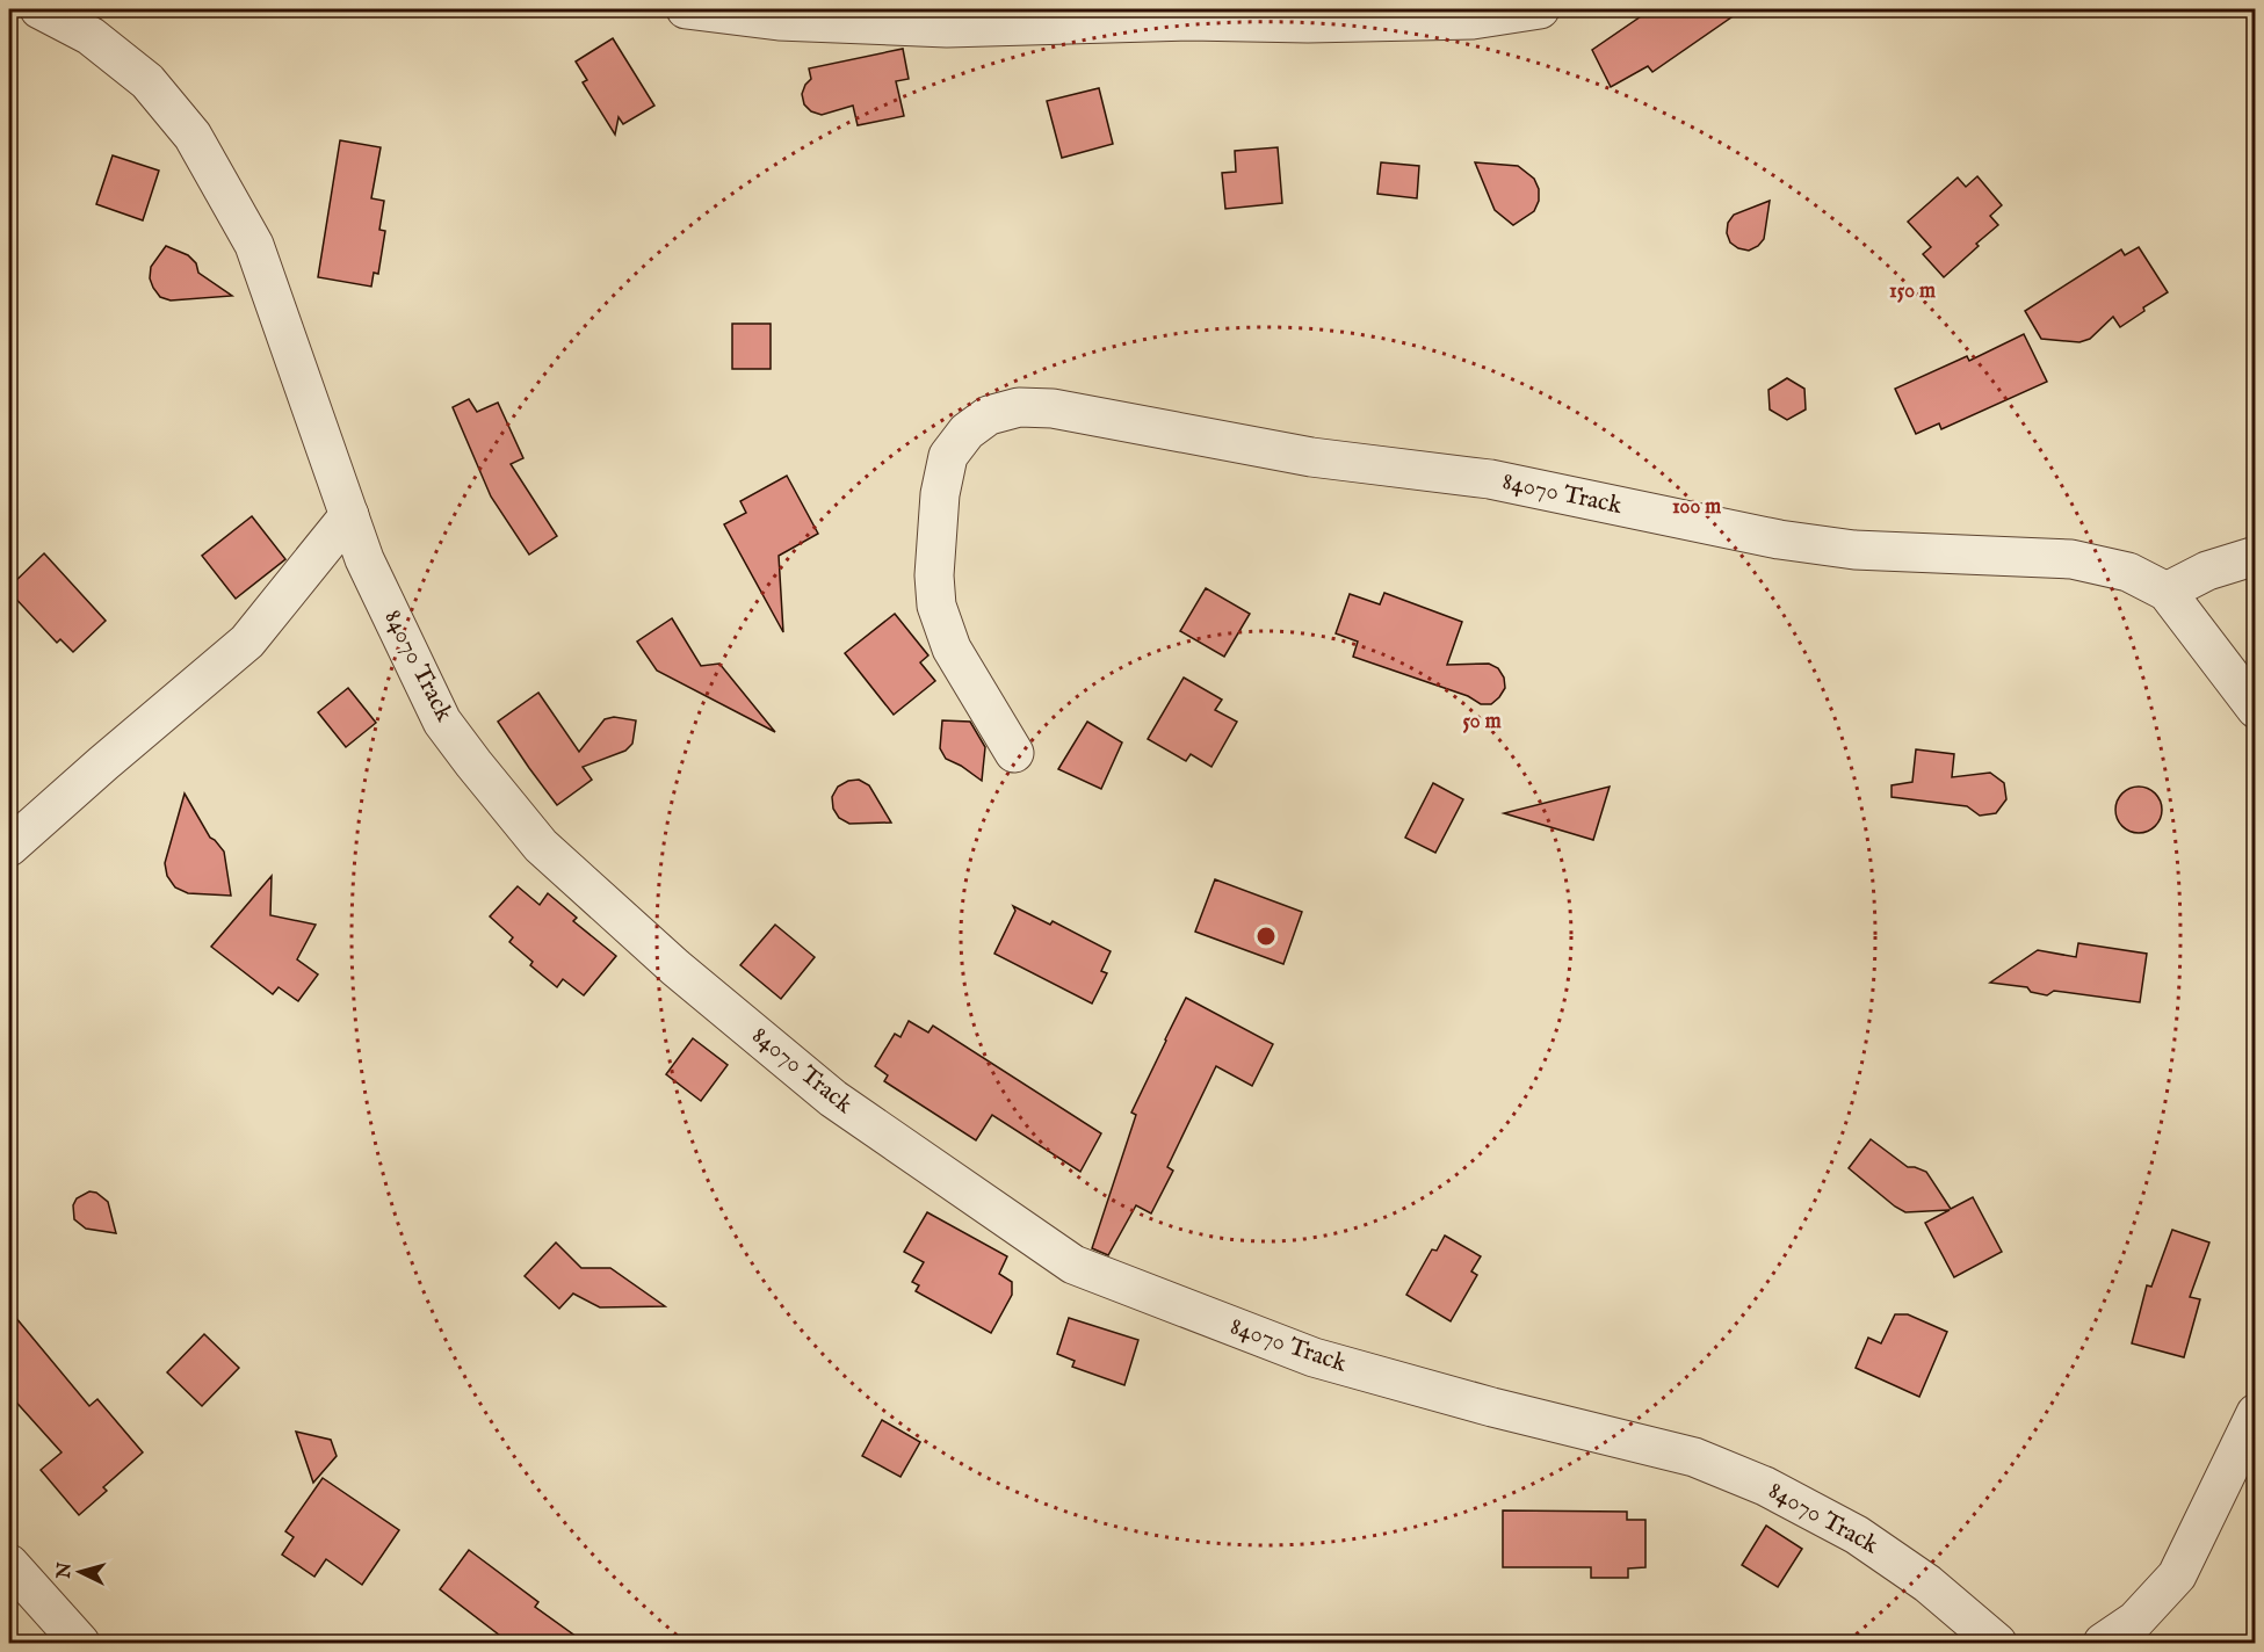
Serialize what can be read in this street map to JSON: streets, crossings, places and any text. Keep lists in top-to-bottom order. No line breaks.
{"streets":{"street":["84070 Track"]},"north":"left","rings":["150 m","100 m","50 m"]}
